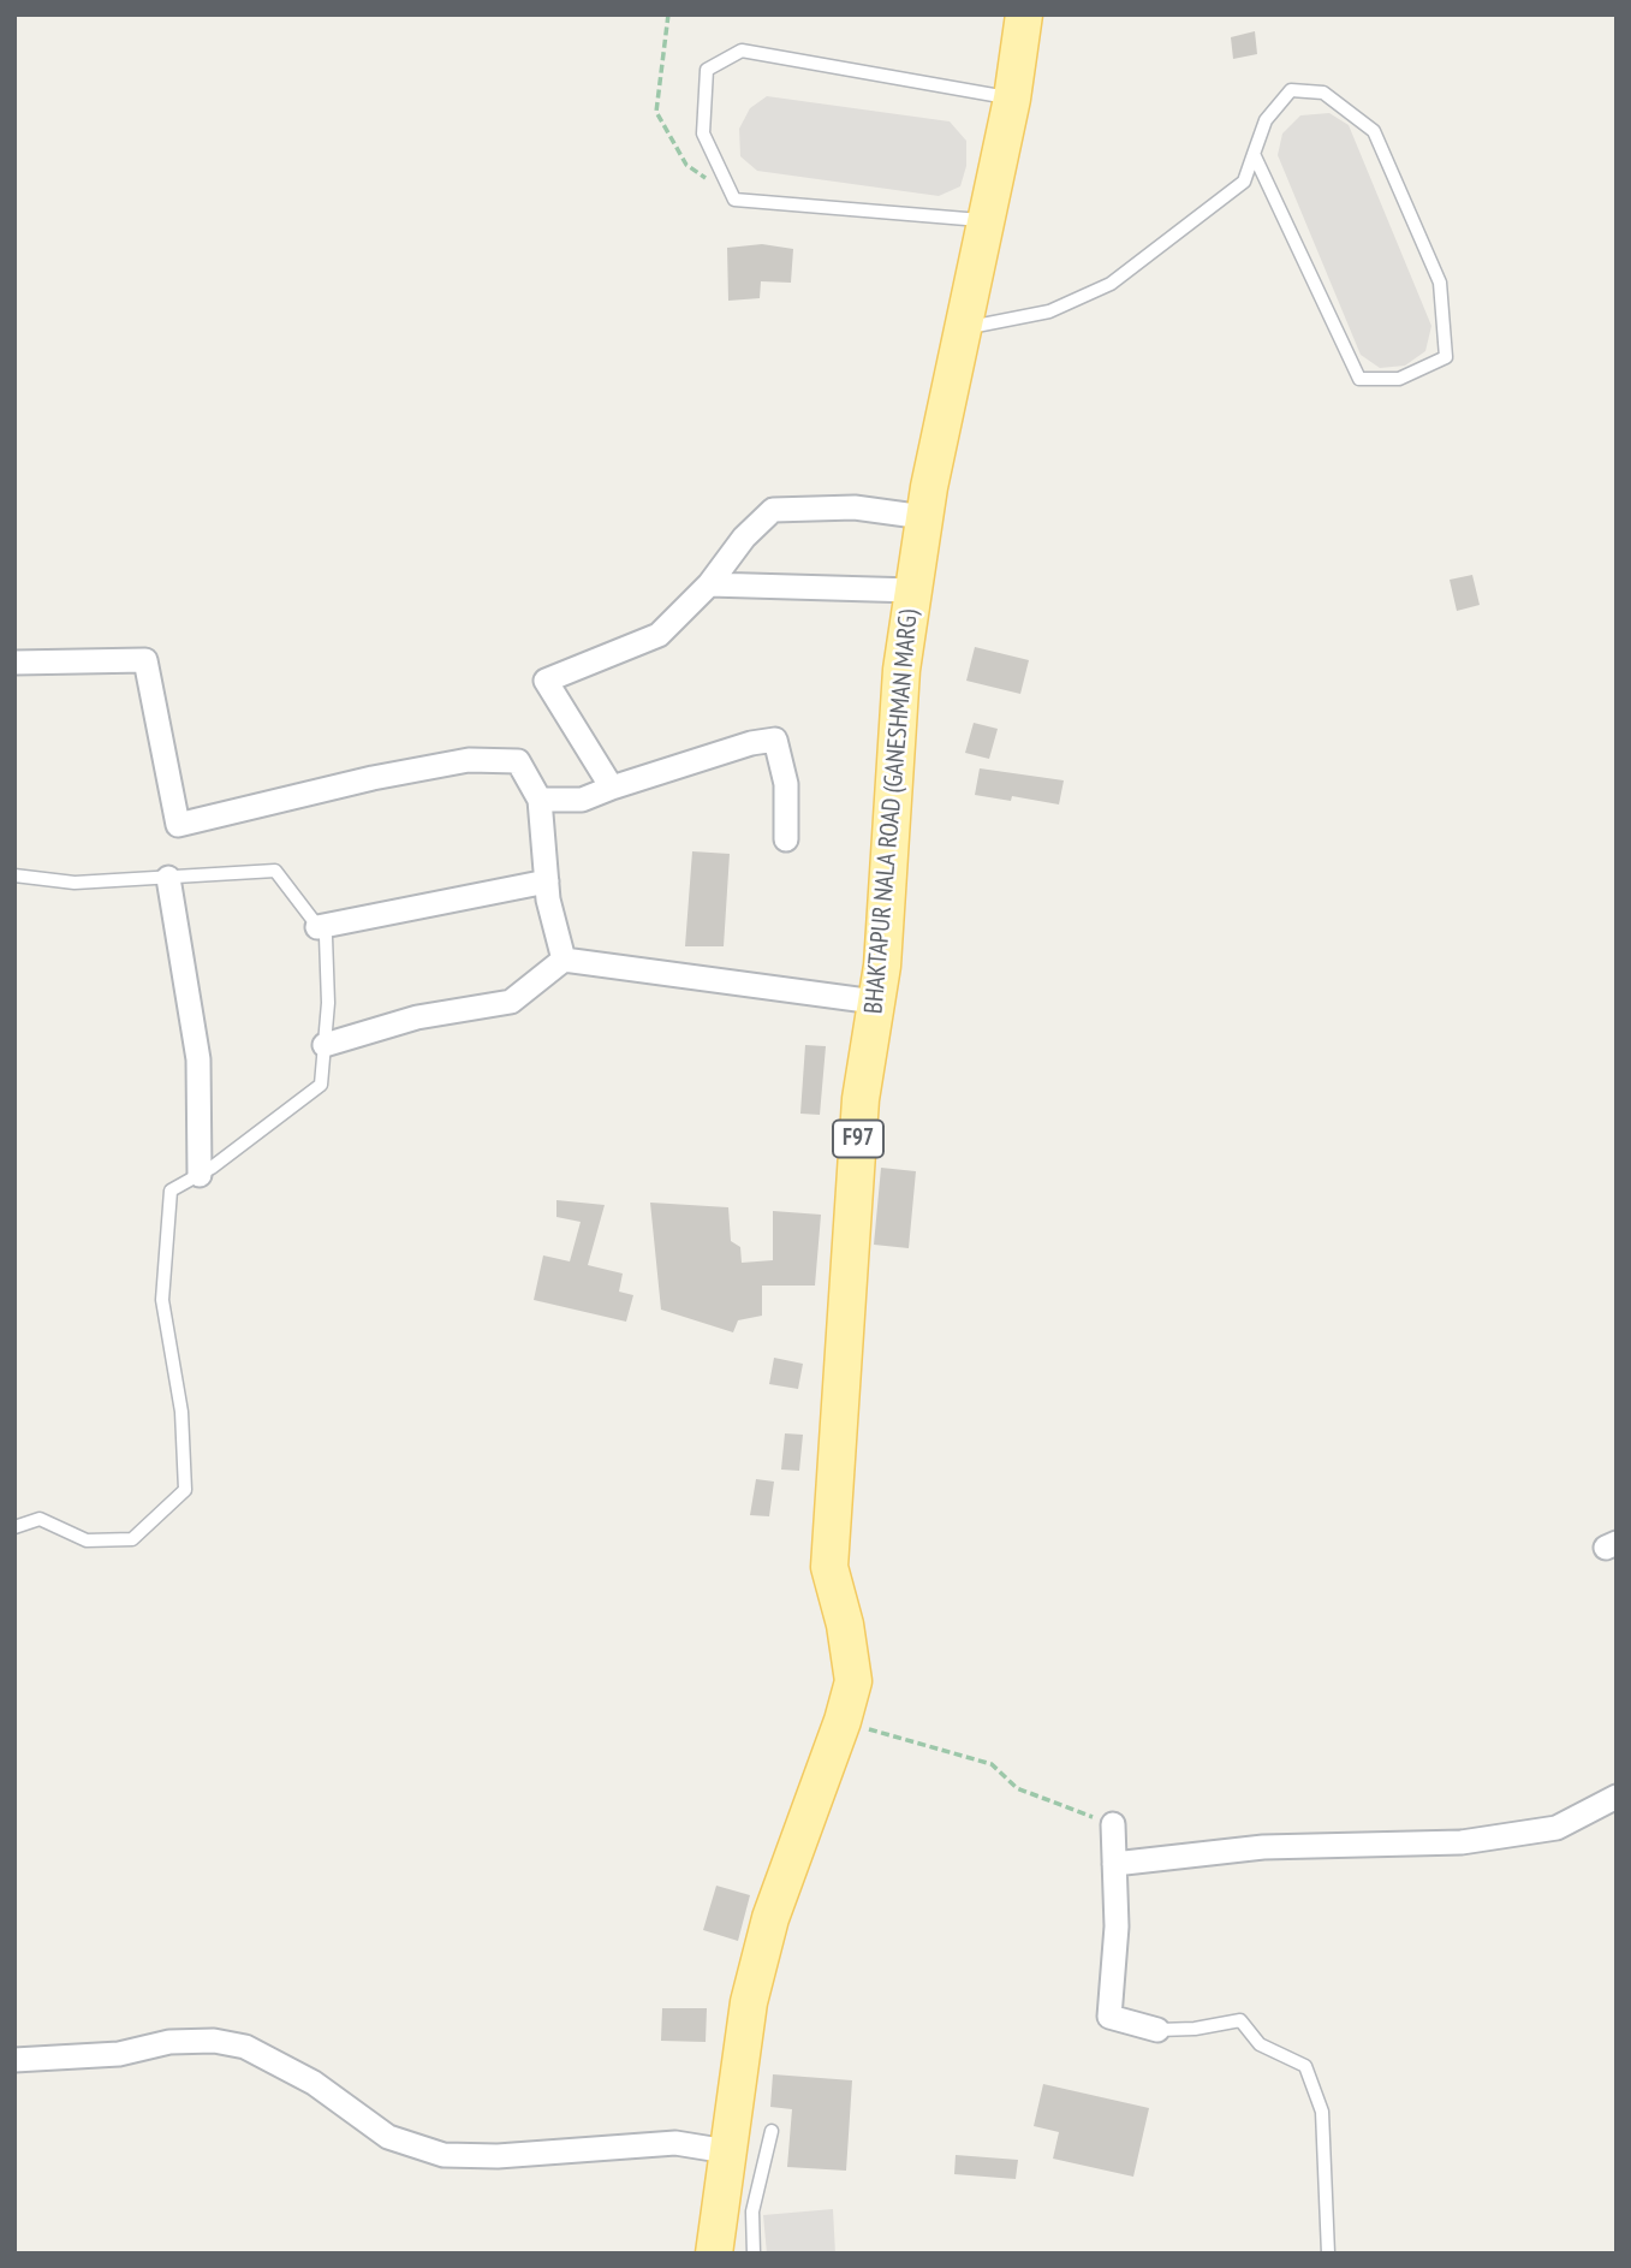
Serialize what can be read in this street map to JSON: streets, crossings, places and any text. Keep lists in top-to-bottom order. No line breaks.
{"streets":{"main road":["BHAKTAPUR NALA ROAD (GANESHMAN MARG)","F97"]}}
